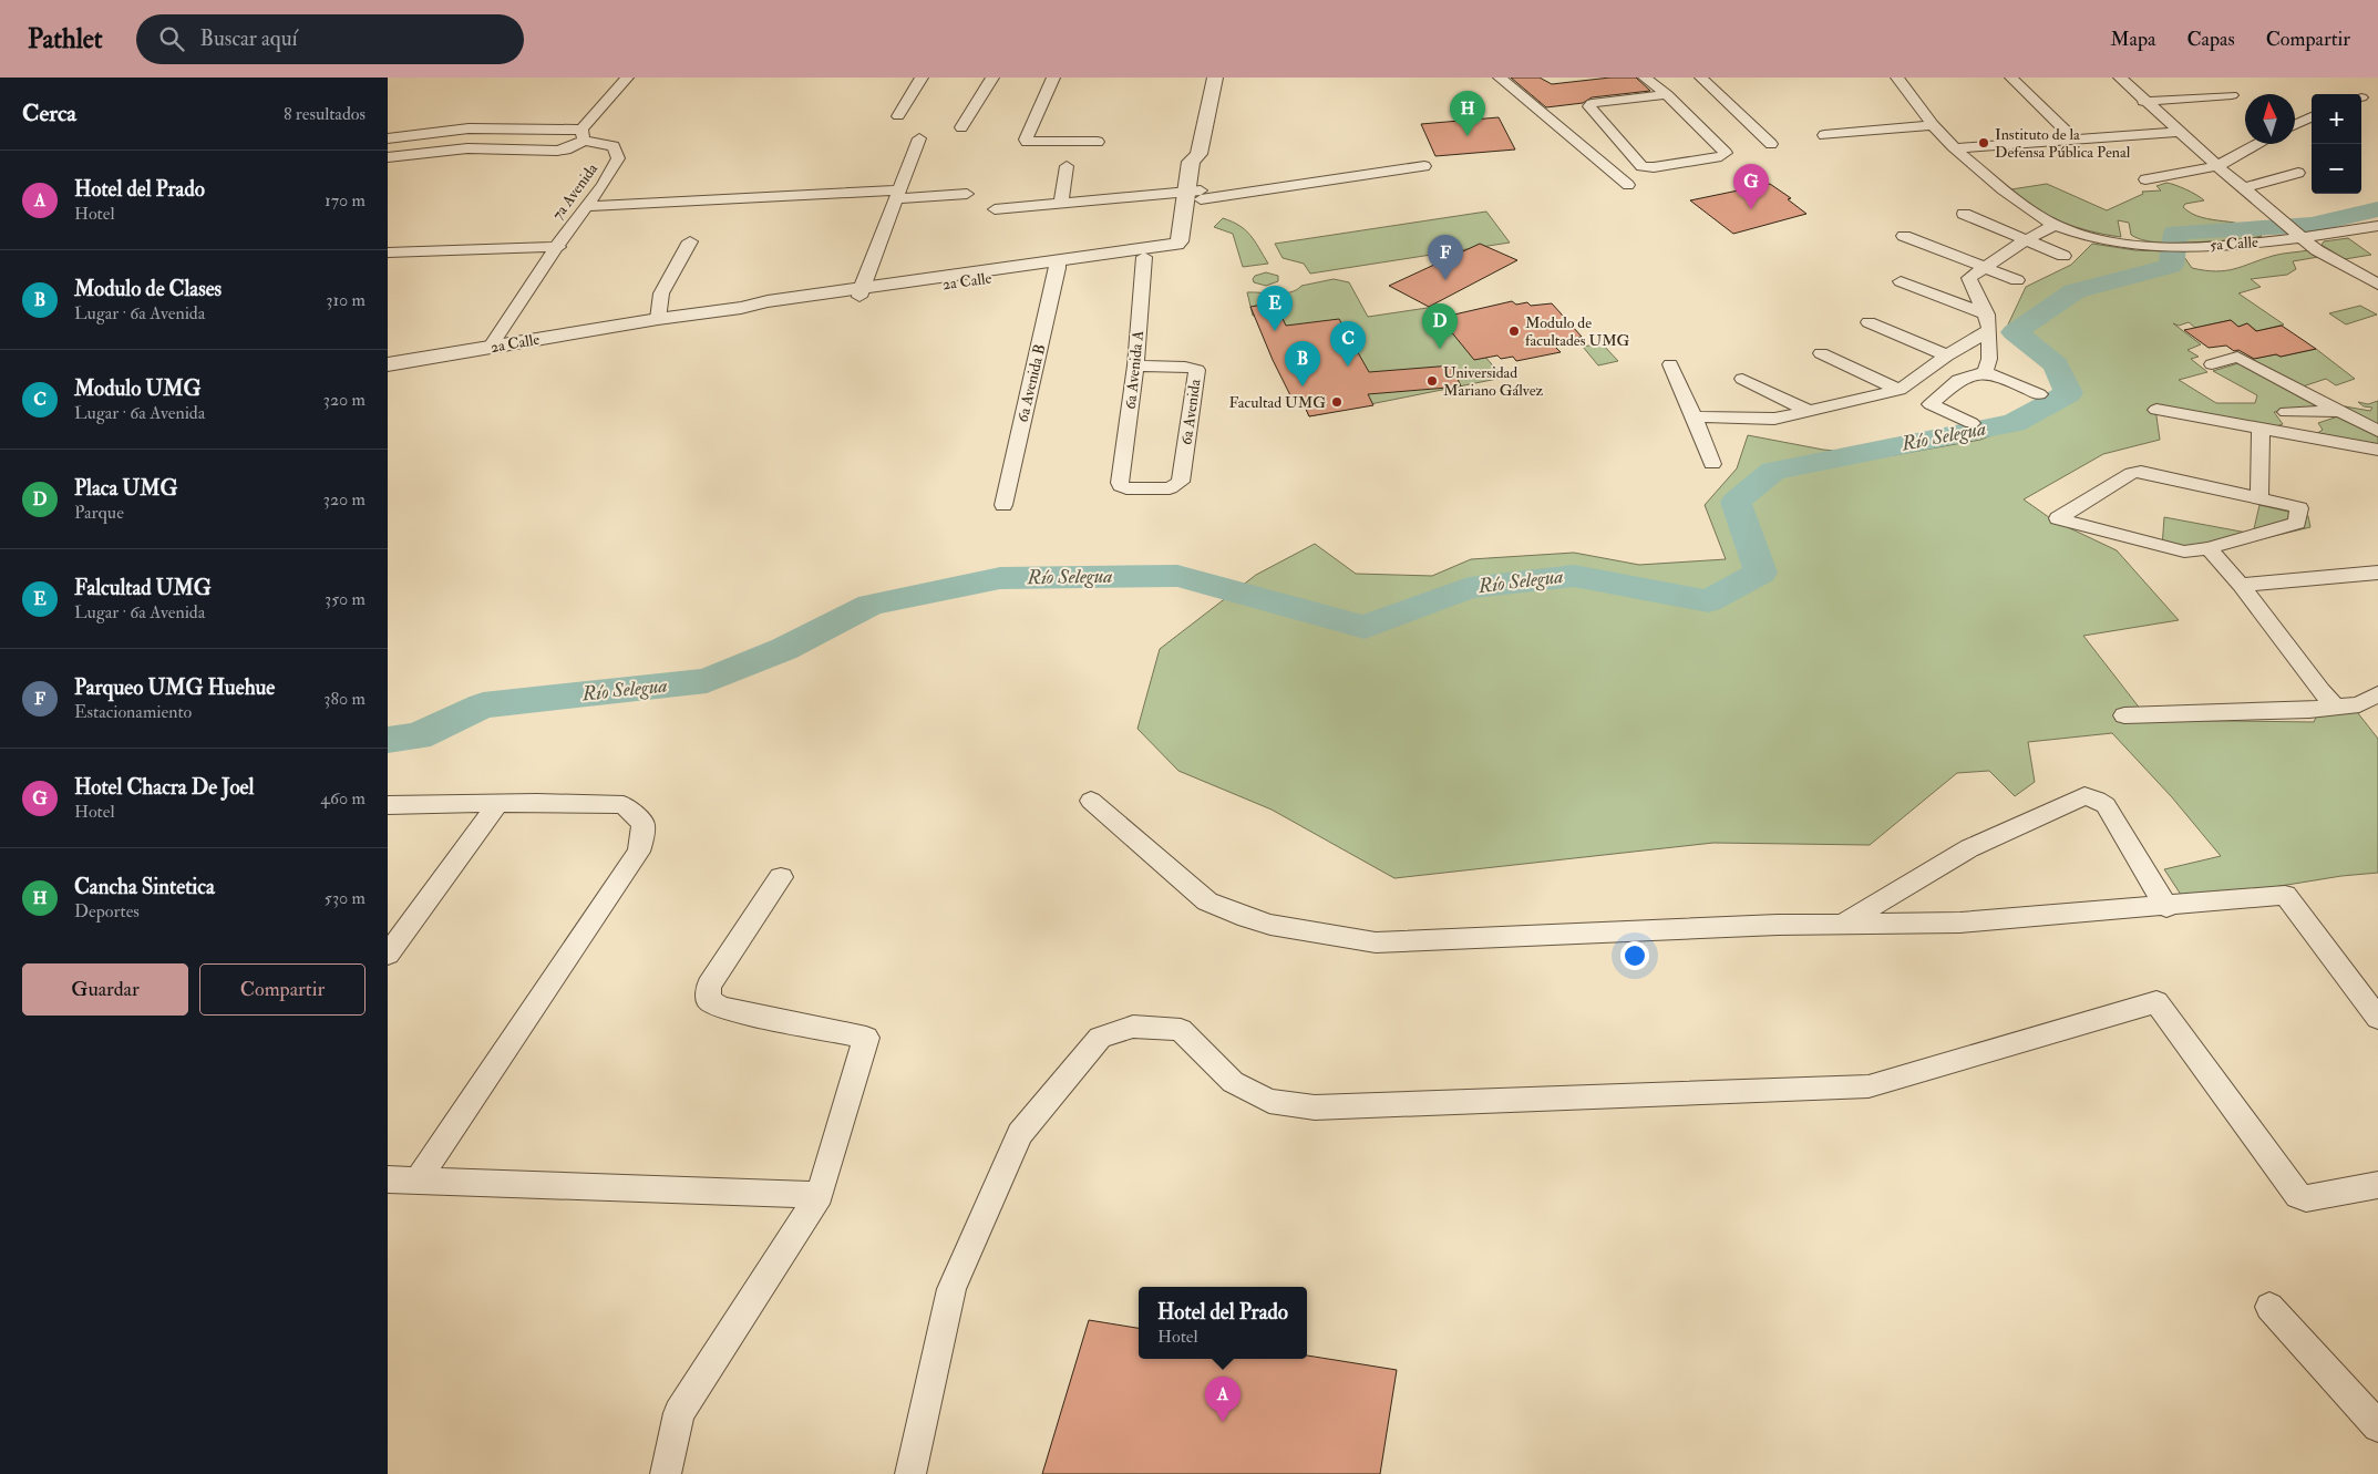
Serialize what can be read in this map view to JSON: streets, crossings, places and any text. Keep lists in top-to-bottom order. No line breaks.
{"streets":{"street":["7a Avenida","5a Calle","2a Calle","6a Avenida A","6a Avenida B","6a Avenida"]},"crossings":[["7a Avenida","2a Calle"],["2a Calle","6a Avenida A"],["2a Calle","6a Avenida B"],["6a Avenida A","6a Avenida"]],"water":["Río Selegua"],"places":["Instituto de la Defensa Pública Penal","Modulo de facultades UMG","Universidad Mariano Gálvez","Facultad UMG"],"north":"top","page":{"header":"Pathlet","search":"Buscar aquí","nav":["Mapa","Capas","Compartir"],"heading":["Cerca","8 resultados"],"pins":["H","G","F","E","D","C","B","A"],"map_buttons":["+","−"],"list":[{"mark":"A","name":"Hotel del Prado","note":"Hotel","value":"170 m"},{"mark":"B","name":"Modulo de Clases","note":"Lugar · 6a Avenida","value":"310 m"},{"mark":"C","name":"Modulo UMG","note":"Lugar · 6a Avenida","value":"320 m"},{"mark":"D","name":"Placa UMG","note":"Parque","value":"320 m"},{"mark":"E","name":"Falcultad UMG","note":"Lugar · 6a Avenida","value":"350 m"},{"mark":"F","name":"Parqueo UMG Huehue","note":"Estacionamiento","value":"380 m"},{"mark":"G","name":"Hotel Chacra De Joel","note":"Hotel","value":"460 m"},{"mark":"H","name":"Cancha Sintetica","note":"Deportes","value":"530 m"}],"buttons":["Guardar","Compartir"],"popup":["Hotel del Prado","Hotel"]}}
